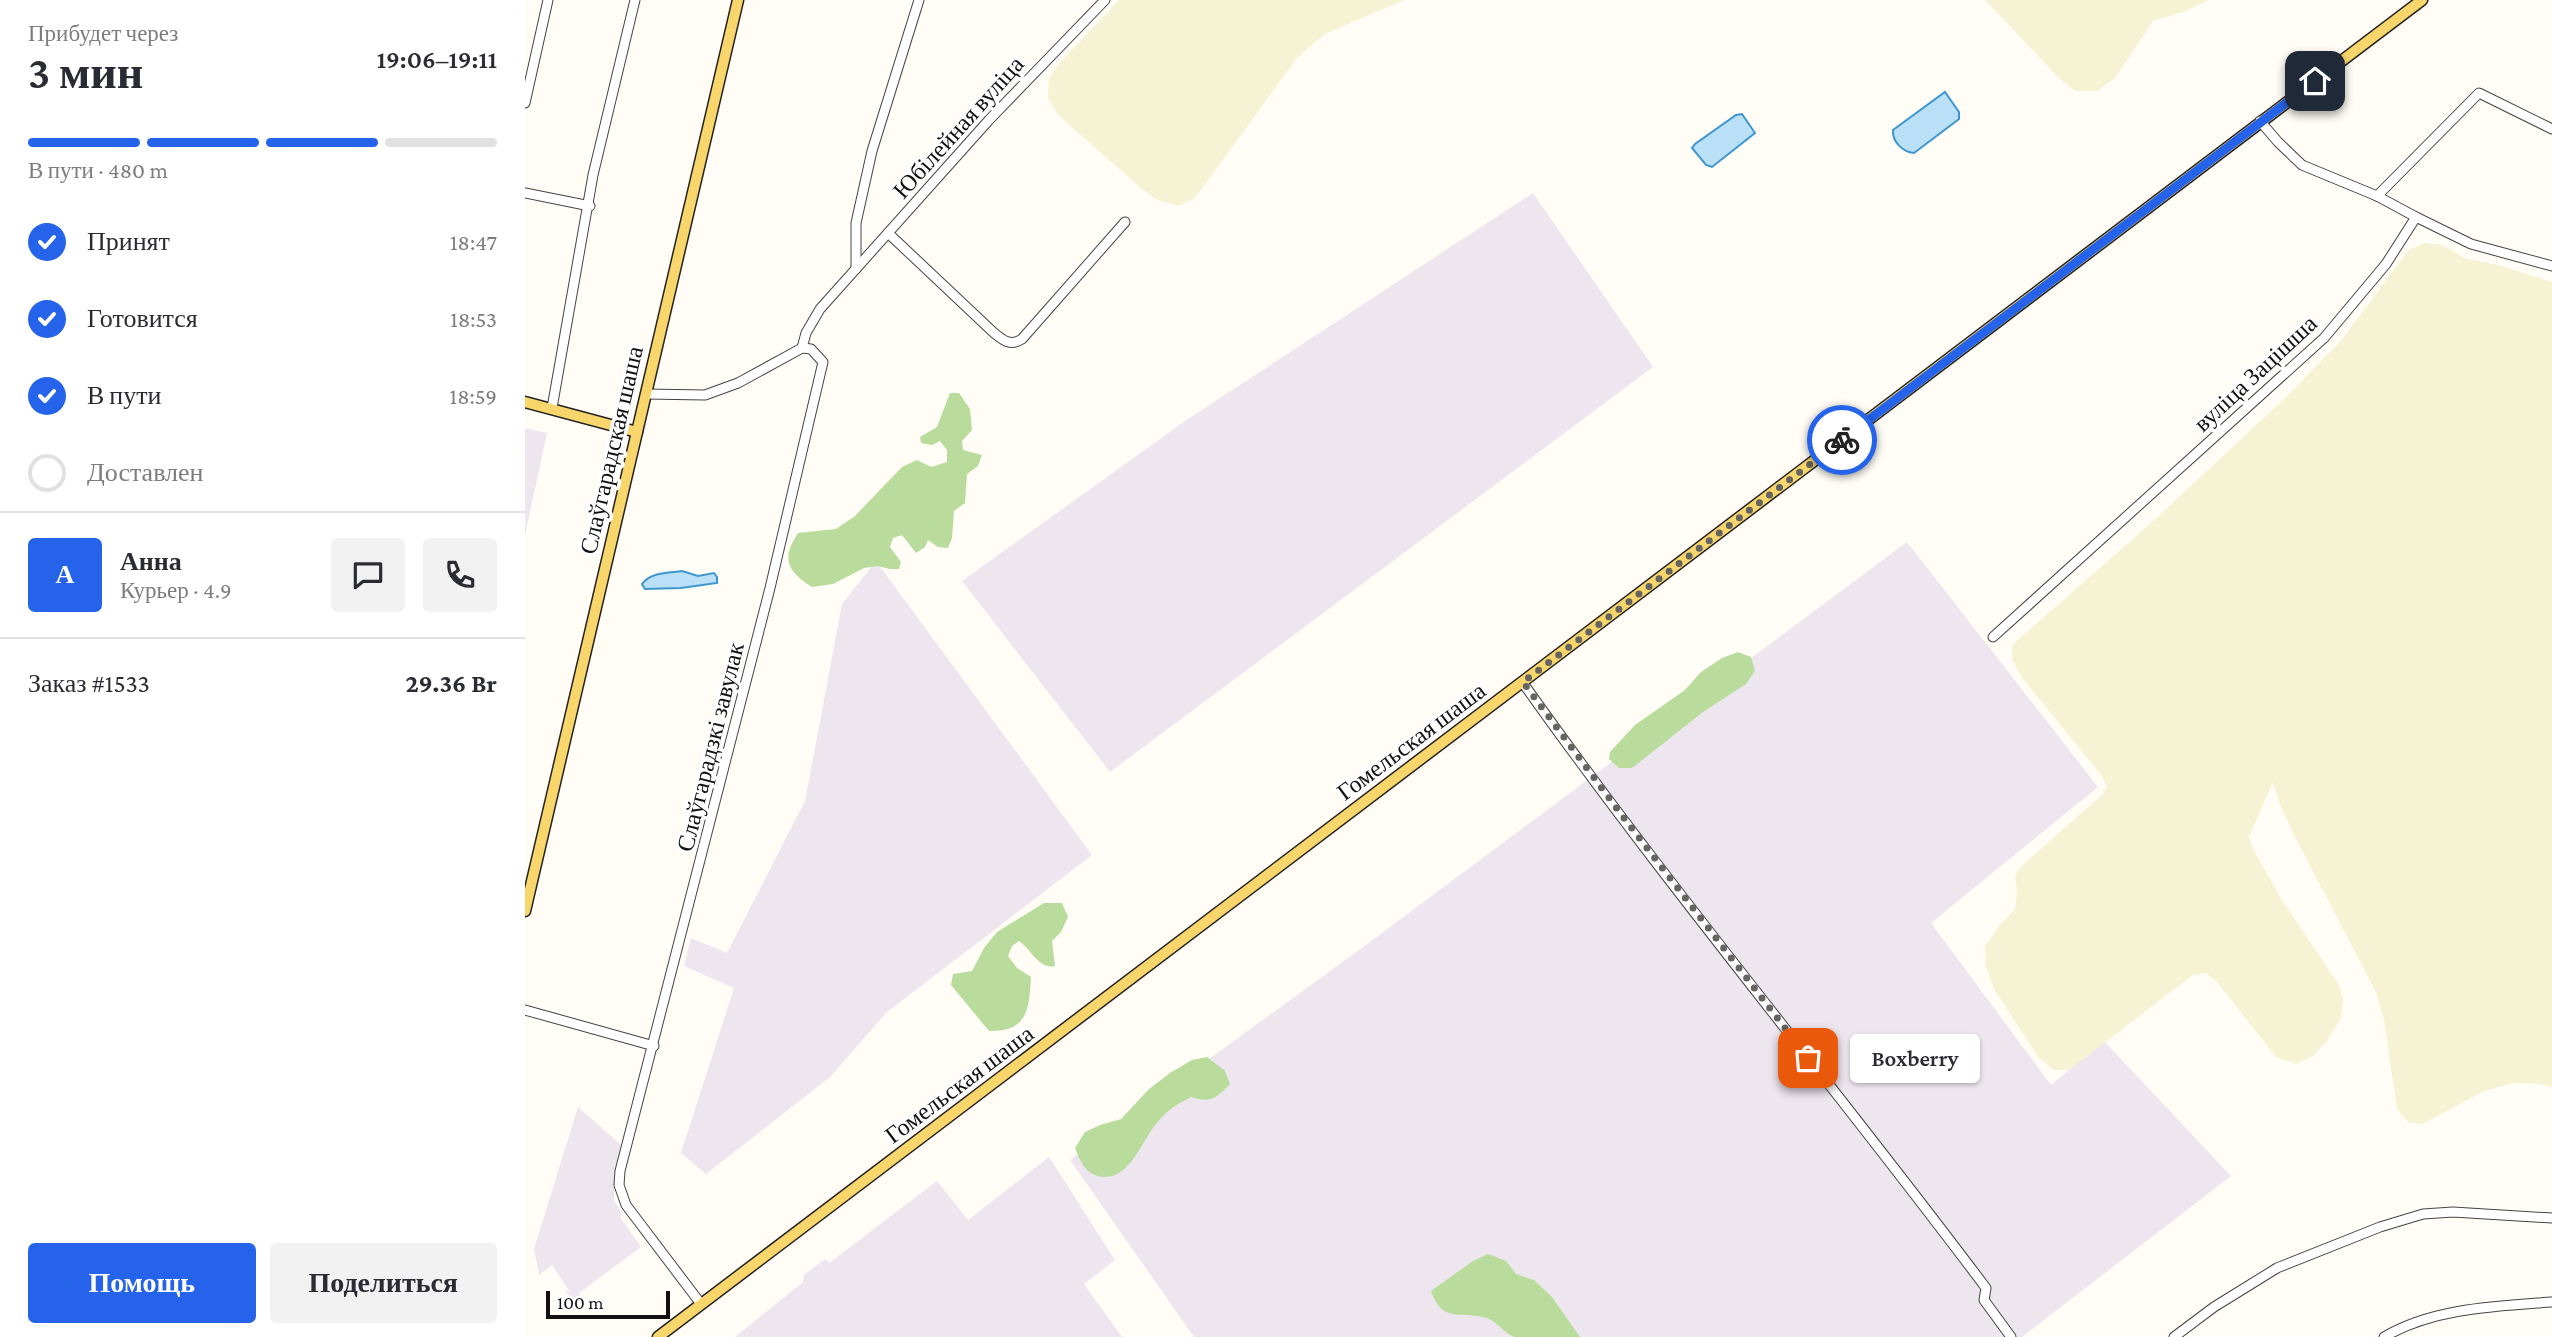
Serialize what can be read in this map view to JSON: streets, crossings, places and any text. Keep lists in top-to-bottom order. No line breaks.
{"streets":{"main road":["Слаўгарадская шаша","Гомельская шаша"],"street":["Юбілейная вуліца","вуліца Зацішша","Слаўгарадзкі завулак"]},"crossings":[["Юбілейная вуліца","Слаўгарадзкі завулак"],["Гомельская шаша","Слаўгарадзкі завулак"]],"places":["Boxberry"],"scale_bar":"100 m","page":{"heading":["3 мин","Прибудет через","19:06–19:11"],"panel":["Анна","Курьер · 4.9","Заказ #1533","29.36 Br"],"bar":"В пути · 480 m","list":[["Принят","18:47"],["Готовится","18:53"],["В пути","18:59"],"Доставлен"],"round":"А","bubble":"Boxberry","buttons":["Помощь","Поделиться"],"scale":"100 m"}}
